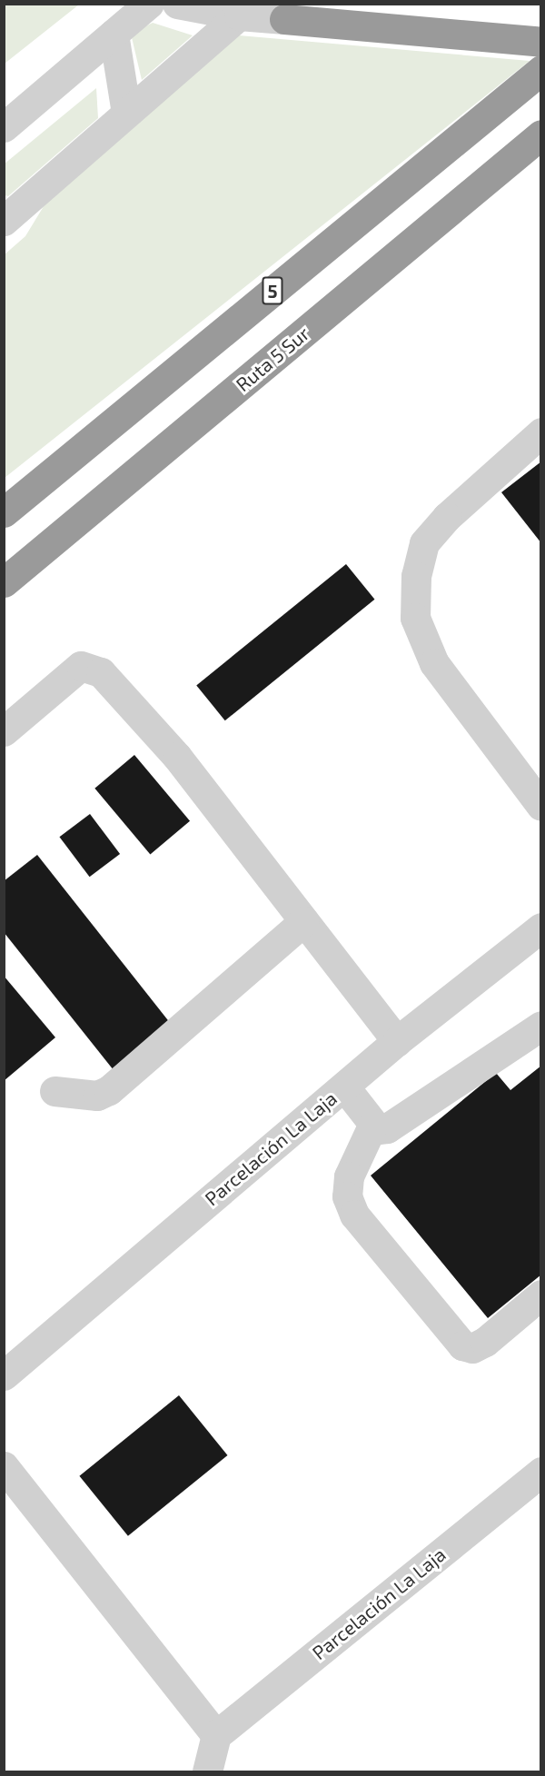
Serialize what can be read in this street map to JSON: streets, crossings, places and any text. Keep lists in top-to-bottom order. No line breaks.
{"streets":{"highway":["5","Ruta 5 Sur"],"street":["Parcelación La Laja"]}}
